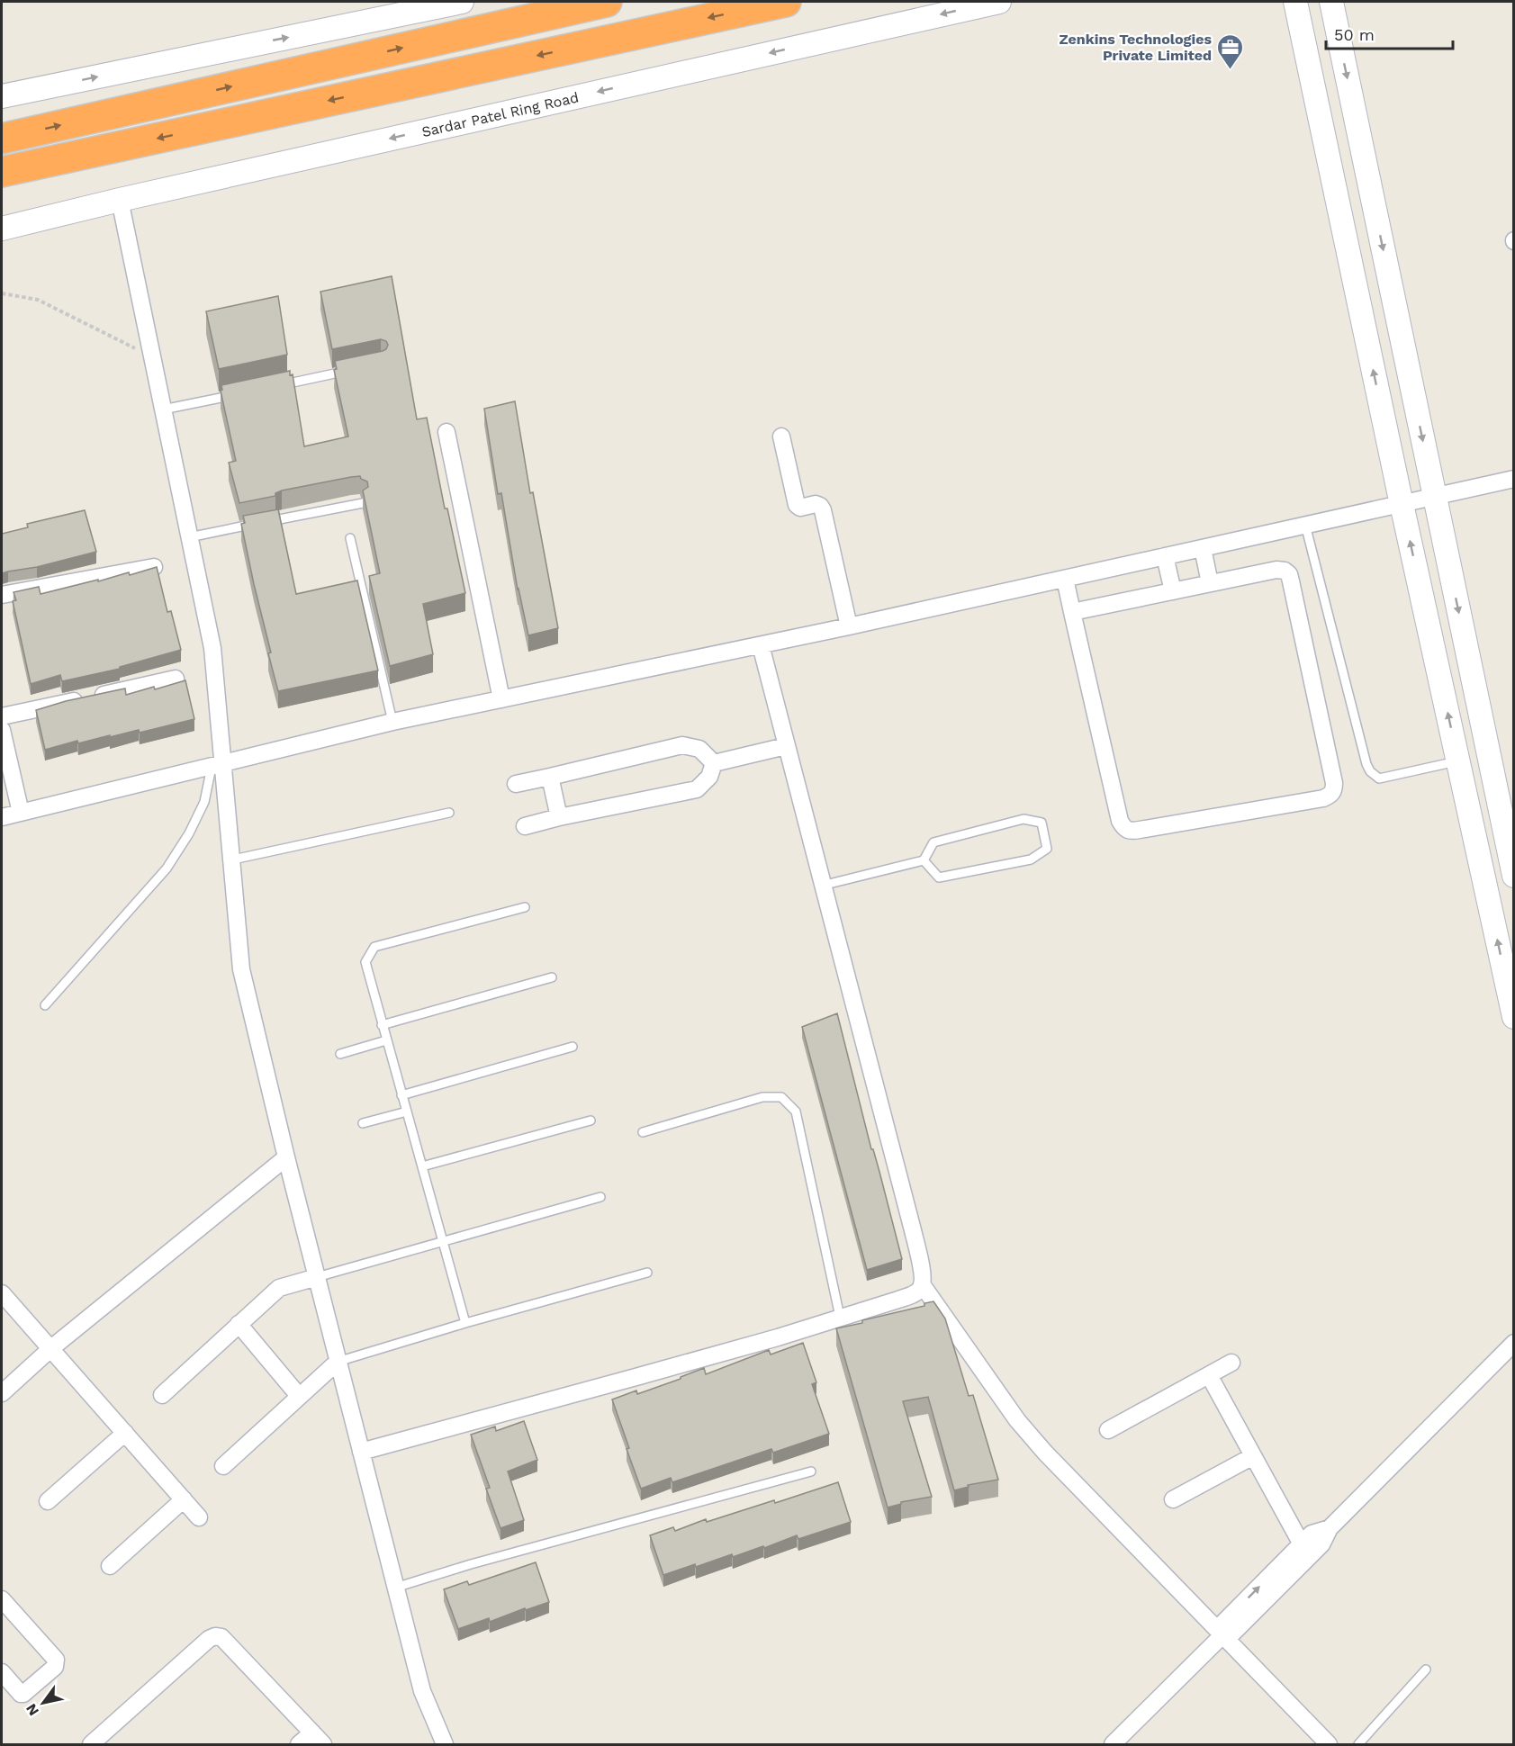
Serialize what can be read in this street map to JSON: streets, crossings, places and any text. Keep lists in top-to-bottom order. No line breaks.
{"streets":{"street":["Sardar Patel Ring Road"]},"places":{"office":["Zenkins Technologies Private Limited"]},"scale_bar":"50 m","north":"bottom left"}
